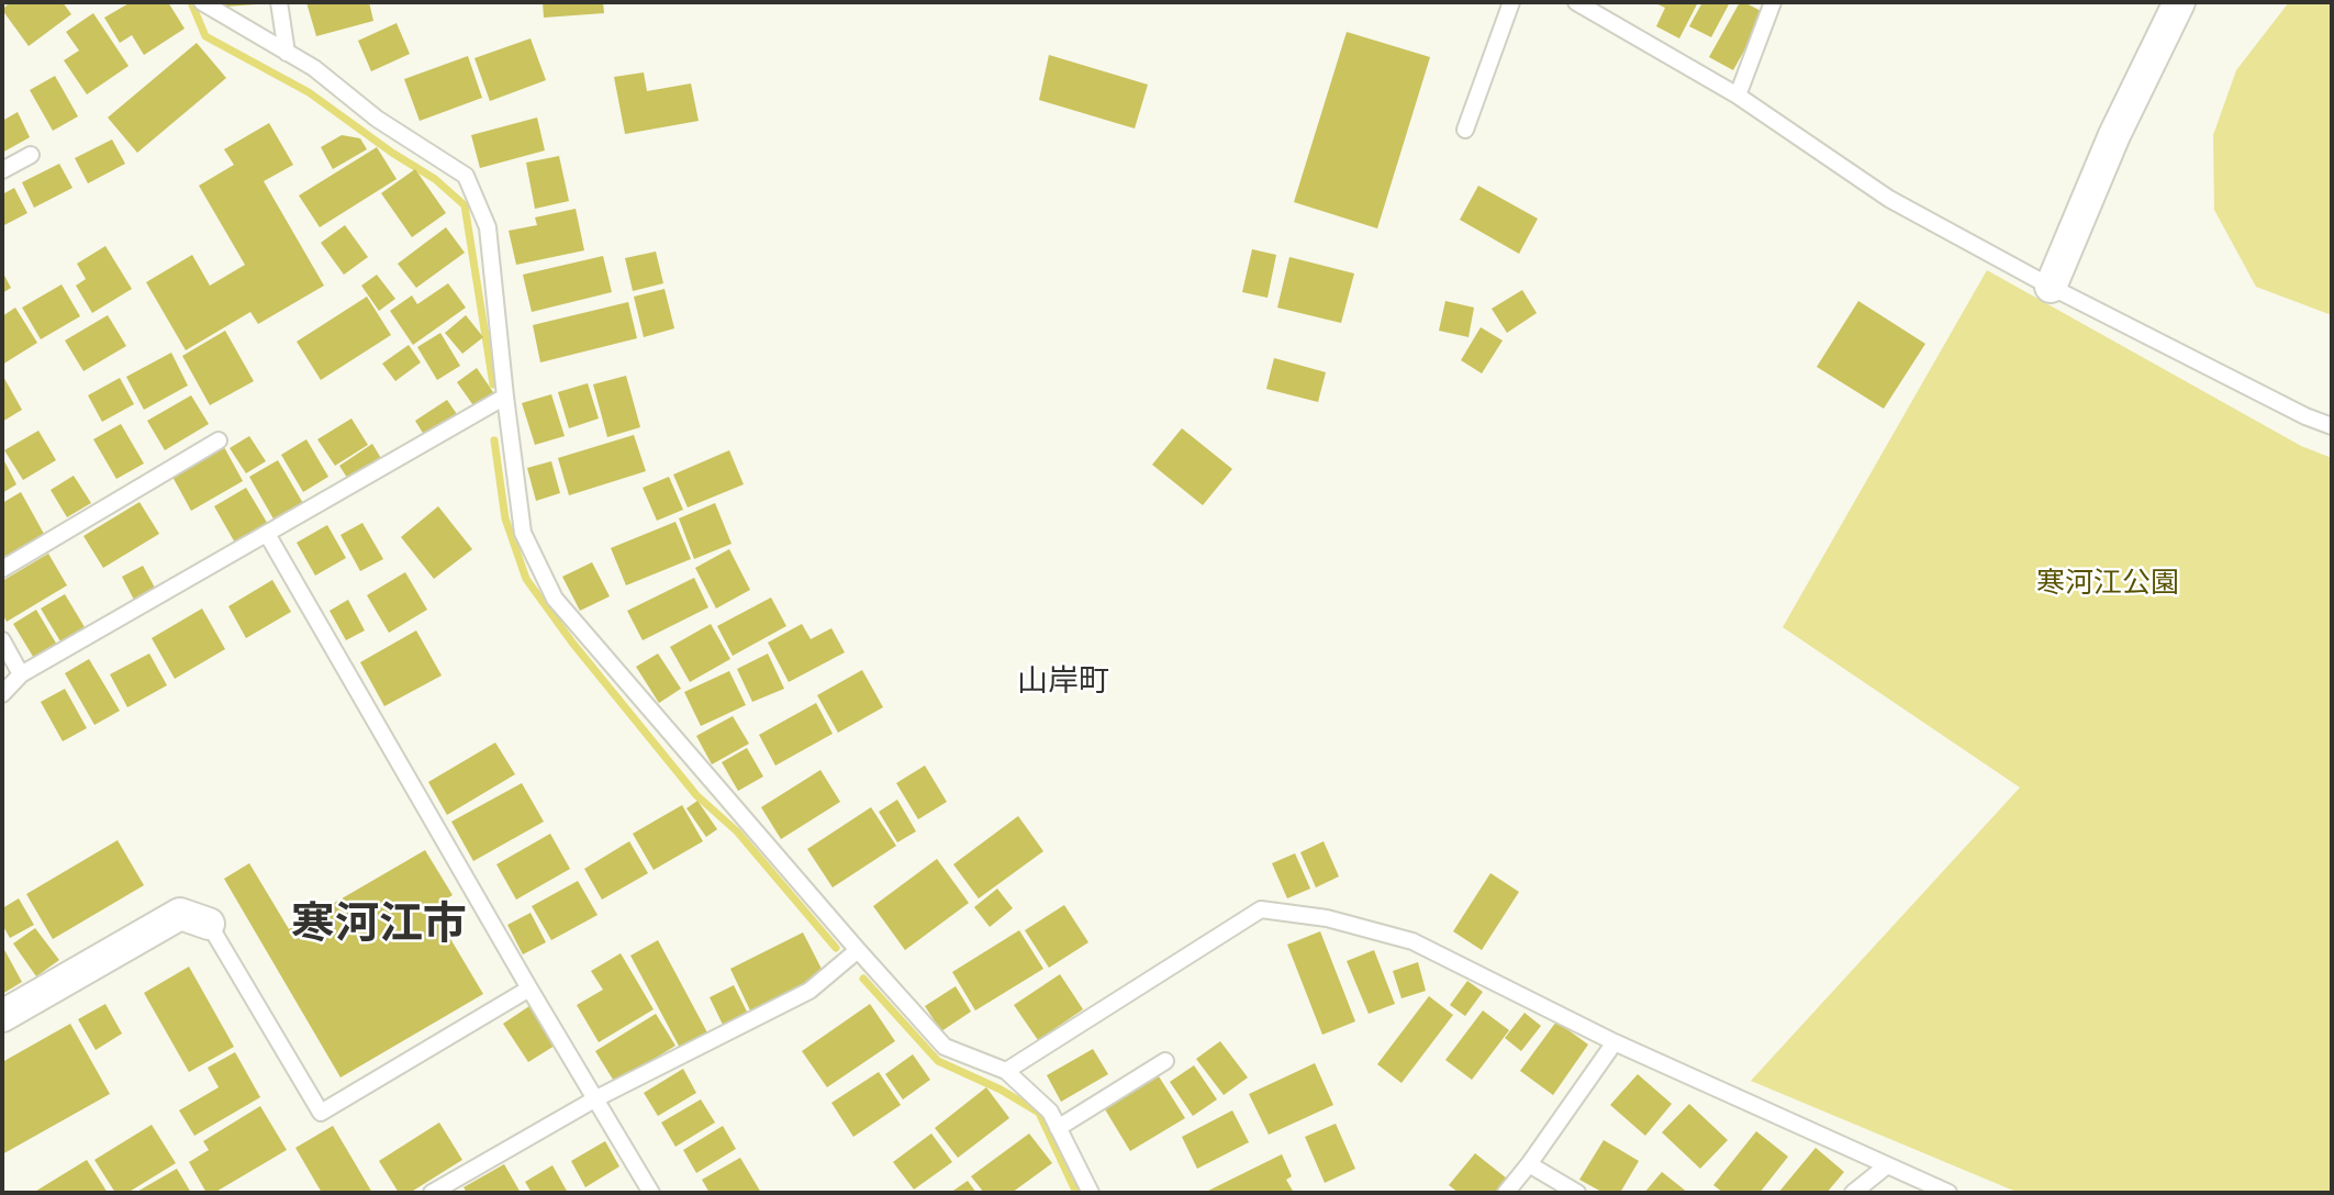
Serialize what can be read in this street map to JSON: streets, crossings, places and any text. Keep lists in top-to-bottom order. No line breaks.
{"districts":["山岸町","寒河江市"],"parks":["寒河江公園"]}
